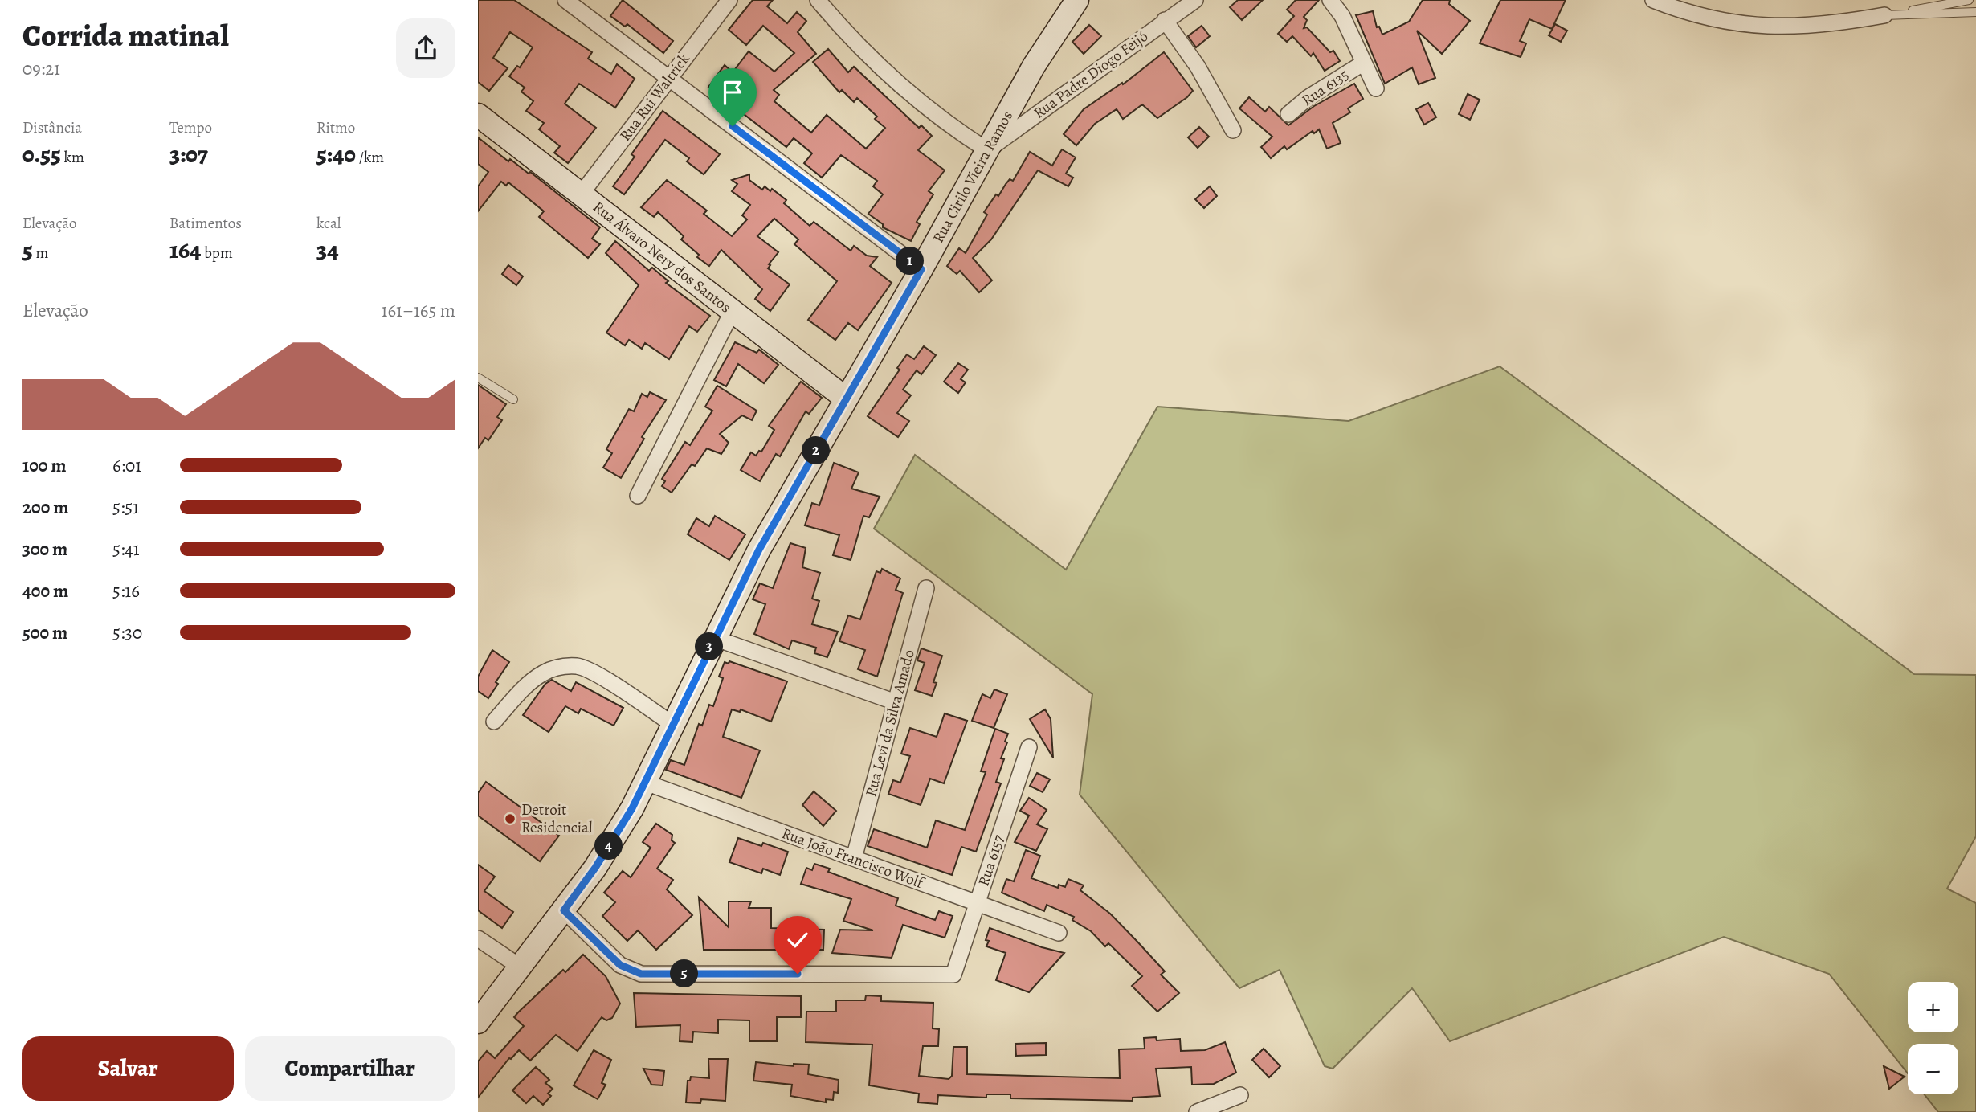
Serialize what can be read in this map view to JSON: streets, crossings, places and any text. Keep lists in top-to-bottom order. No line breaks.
{"streets":{"main road":["Rua Cirilo Vieira Ramos","Rua Álvaro Nery dos Santos"],"street":["Rua Padre Diogo Feijó","Rua 6135","Rua Rui Waltrick","Rua Levi da Silva Amado","Rua João Francisco Wolf","Rua 6157"]},"crossings":[["Rua Padre Diogo Feijó","Rua Cirilo Vieira Ramos"],["Rua Rui Waltrick","Rua Álvaro Nery dos Santos"],["Rua Cirilo Vieira Ramos","Rua Álvaro Nery dos Santos"],["Rua Cirilo Vieira Ramos","Rua João Francisco Wolf"],["Rua Cirilo Vieira Ramos","Rua 6157"],["Rua Levi da Silva Amado","Rua João Francisco Wolf"],["Rua João Francisco Wolf","Rua 6157"]],"places":["Detroit Residencial"],"page":{"heading":["Corrida matinal","09:21"],"stats":[["Distância","0.55 km"],["Tempo","3:07"],["Ritmo","5:40 /km"],["Elevação","5 m"],["Batimentos","164 bpm"],["kcal","34"]],"pins":["1","2","3","4","5"],"chart":["Elevação","161–165 m"],"list":[{"name":"100 m","note":"6:01"},{"name":"200 m","note":"5:51"},{"name":"300 m","note":"5:41"},{"name":"400 m","note":"5:16"},{"name":"500 m","note":"5:30"}],"map_buttons":["+","−"],"buttons":["Salvar","Compartilhar"]}}
